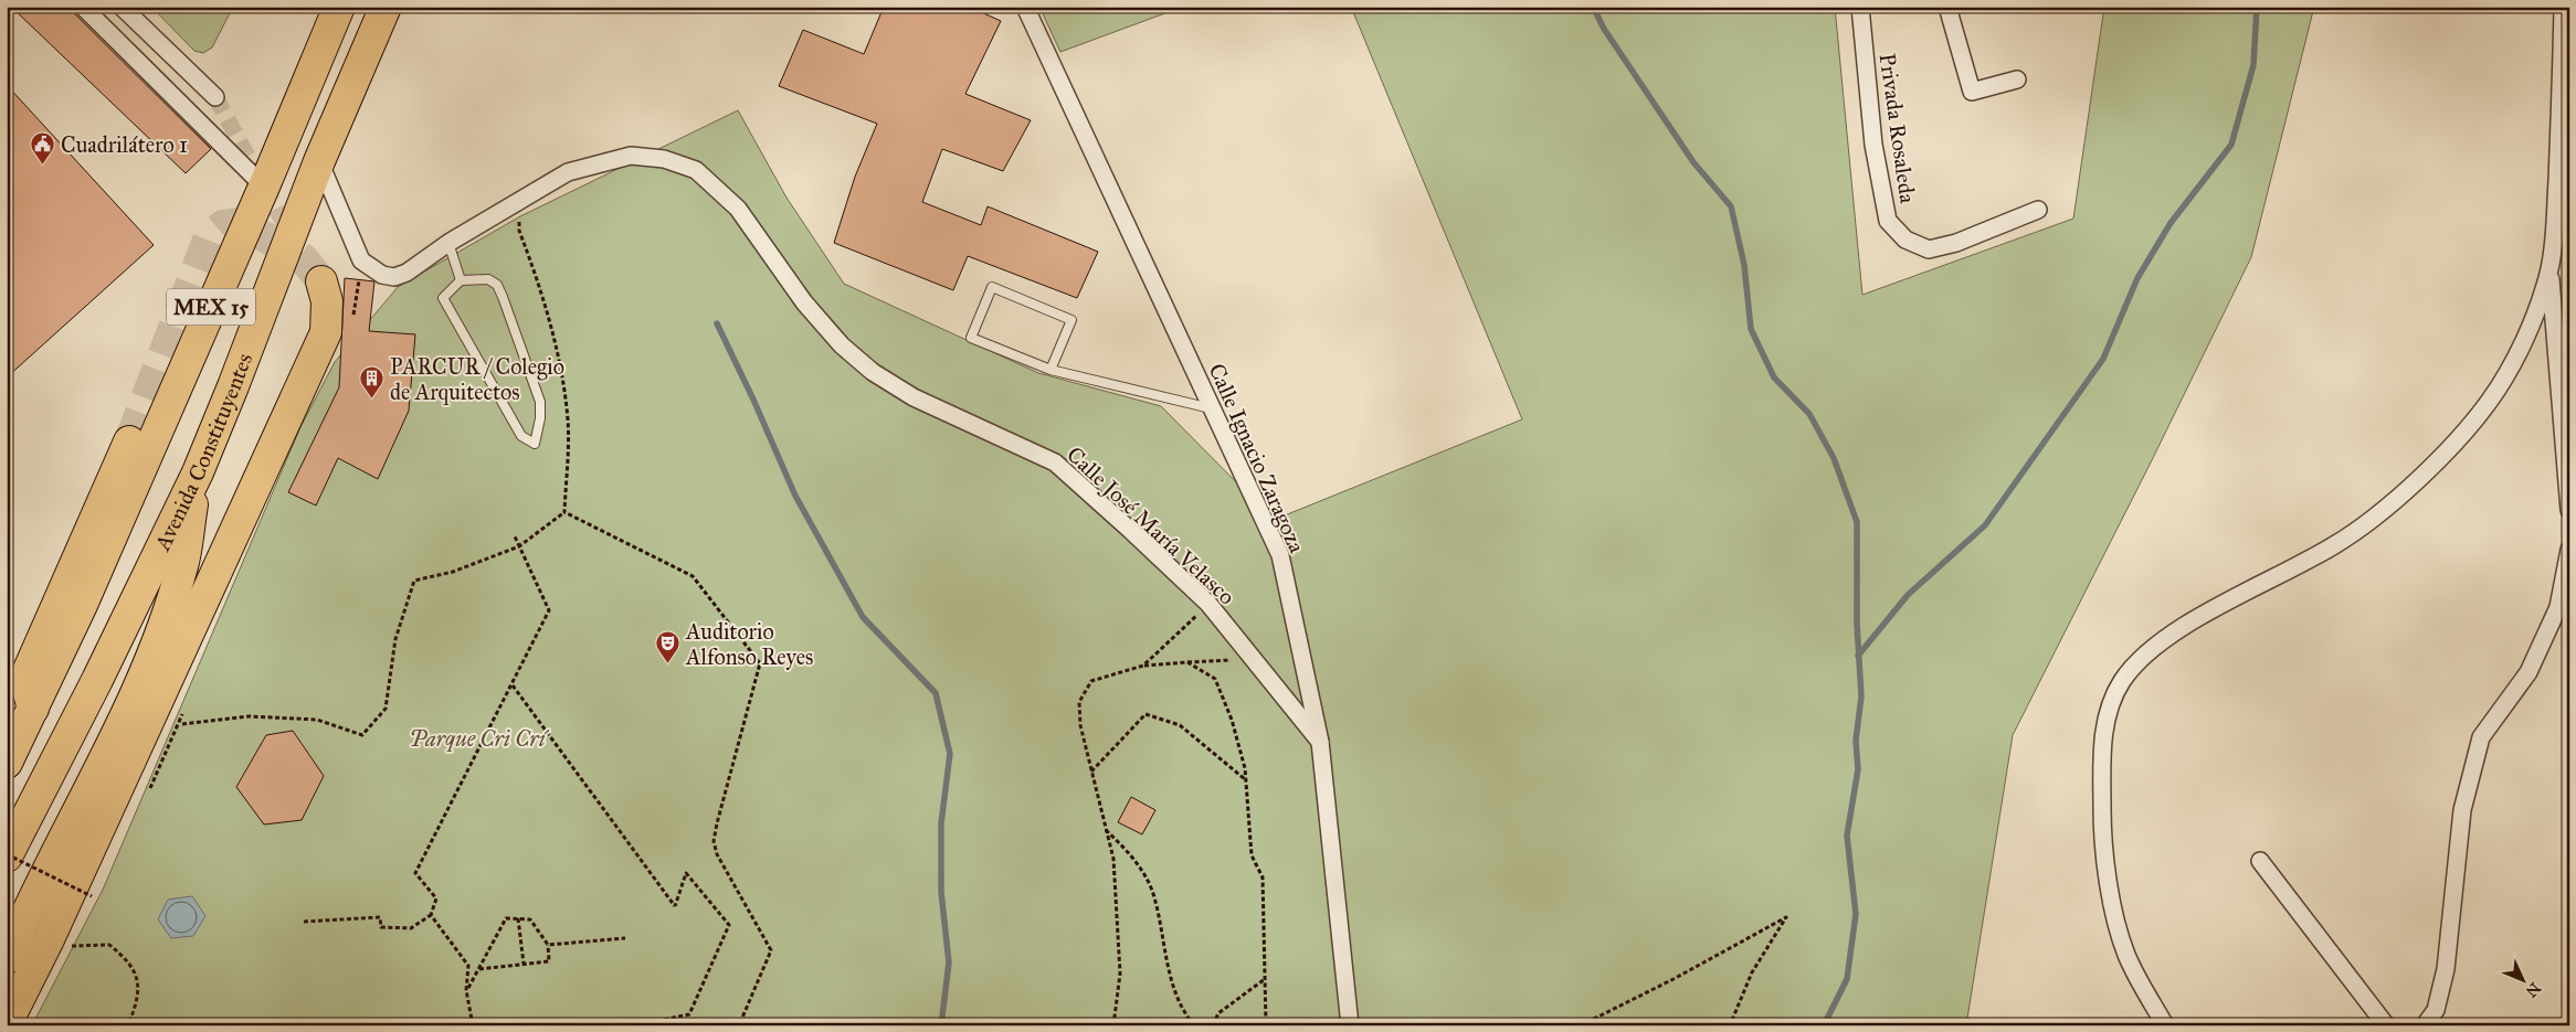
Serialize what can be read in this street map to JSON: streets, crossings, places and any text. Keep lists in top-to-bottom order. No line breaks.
{"streets":{"highway":["MEX 15","Avenida Constituyentes"],"street":["Privada Rosaleda","Calle Ignacio Zaragoza","Calle José María Velasco"]},"crossings":[["Avenida Constituyentes","Calle José María Velasco"],["Calle Ignacio Zaragoza","Calle José María Velasco"]],"parks":["Parque Cri Crí"],"places":{"public building":["Cuadrilátero 1"],"building":["PARCUR / Colegio de Arquitectos"],"theatre":["Auditorio Alfonso Reyes"]},"north":"bottom right"}
